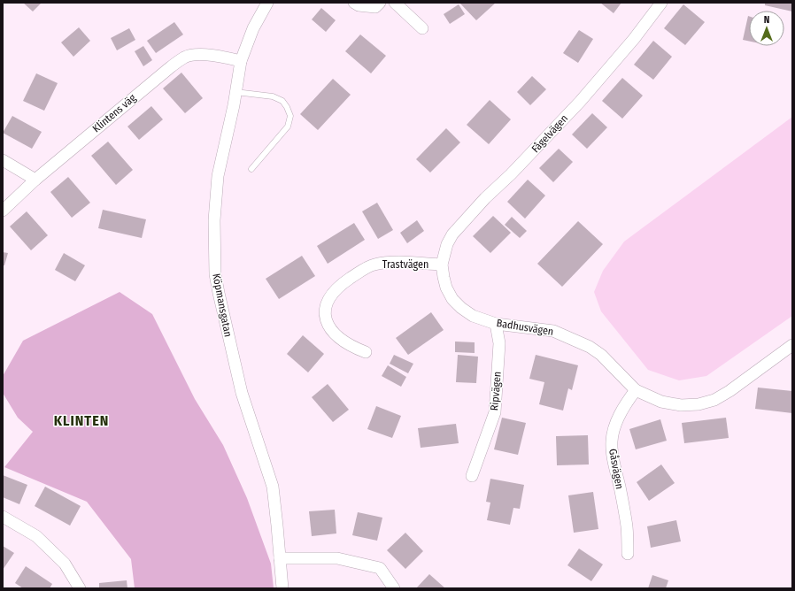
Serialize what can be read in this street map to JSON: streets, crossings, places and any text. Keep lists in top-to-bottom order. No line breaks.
{"streets":{"street":["Klintens väg","Fågelvägen","Trastvägen","Köpmansgatan","Badhusvägen","Ripvägen","Gåsvägen"]},"crossings":[["Klintens väg","Köpmansgatan"],["Fågelvägen","Trastvägen"],["Fågelvägen","Badhusvägen"],["Trastvägen","Badhusvägen"],["Badhusvägen","Ripvägen"],["Badhusvägen","Gåsvägen"]],"districts":["KLINTEN"],"north":"top"}
